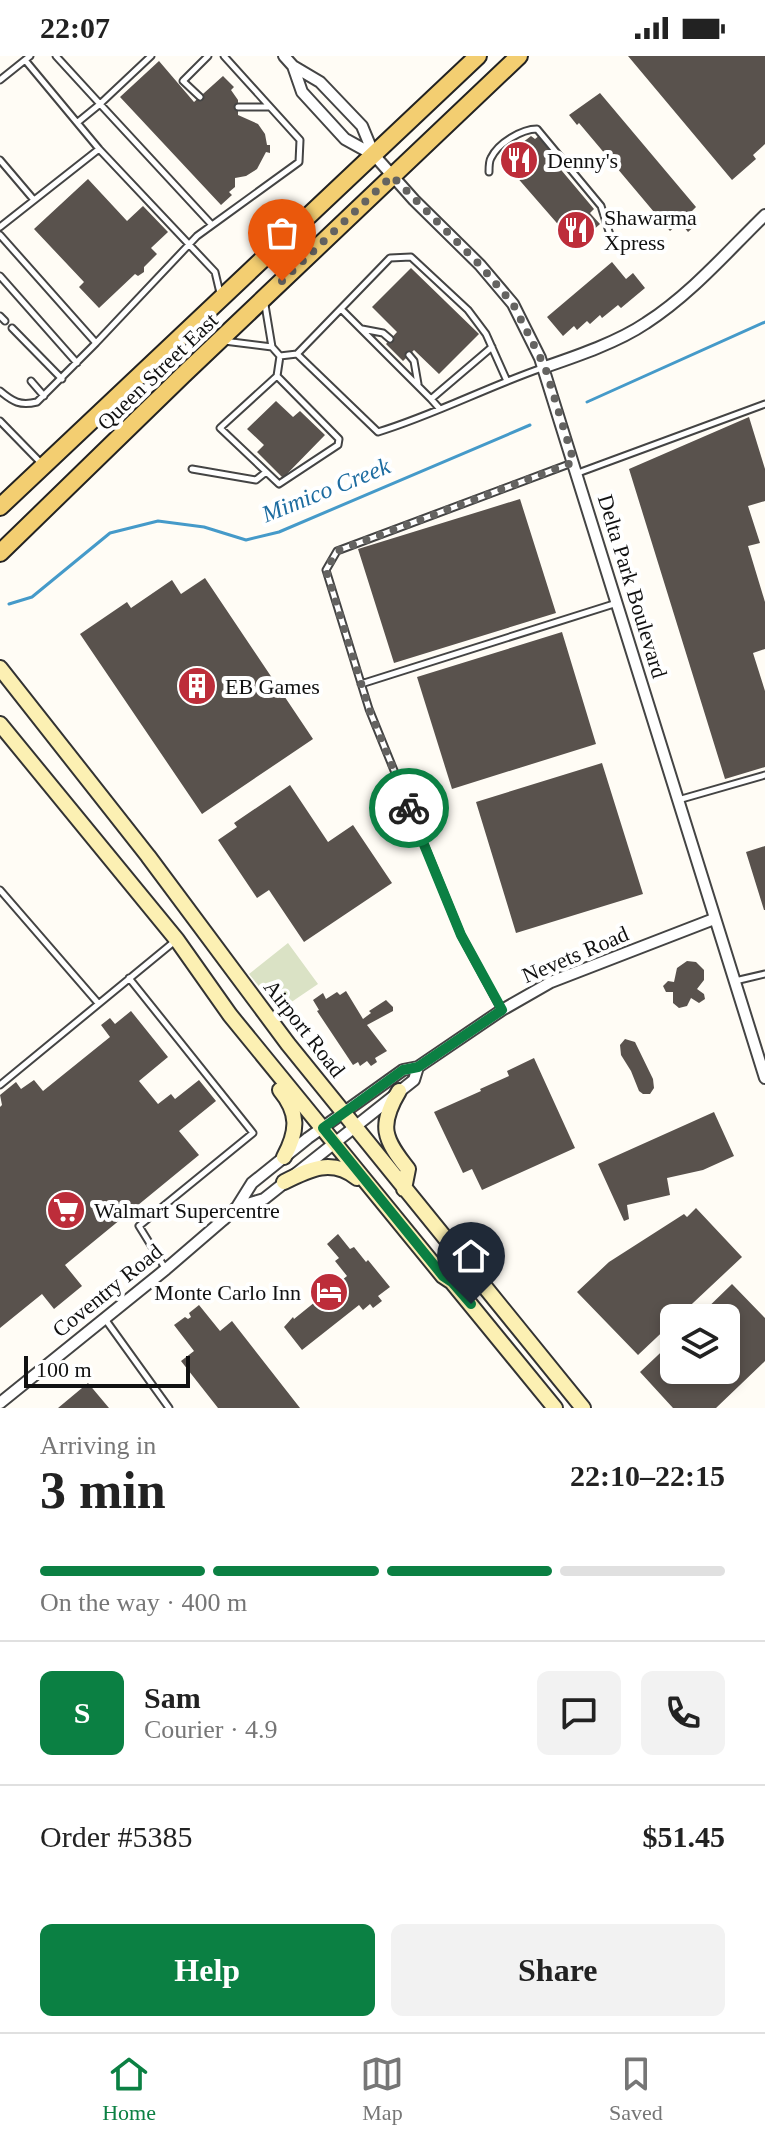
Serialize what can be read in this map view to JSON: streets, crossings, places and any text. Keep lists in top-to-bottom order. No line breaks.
{"streets":{"main road":["Queen Street East","Airport Road"],"street":["Delta Park Boulevard","Nevets Road","Coventry Road"]},"crossings":[["Queen Street East","Delta Park Boulevard"],["Delta Park Boulevard","Nevets Road"],["Nevets Road","Airport Road"],["Nevets Road","Coventry Road"],["Airport Road","Coventry Road"]],"water":["Mimico Creek"],"places":{"restaurant":["Denny's","Shawarma Xpress"],"building":["EB Games"],"supermarket":["Walmart Supercentre"],"hotel":["Monte Carlo Inn"]},"scale_bar":"100 m","page":{"status":"22:07","scale":"100 m","heading":["3 min","Arriving in","22:10–22:15"],"panel":["Sam","Courier · 4.9","Order #5385","$51.45"],"bar":"On the way · 400 m","round":"S","buttons":["Help","Share"],"tabs":["Home","Map","Saved"]}}
